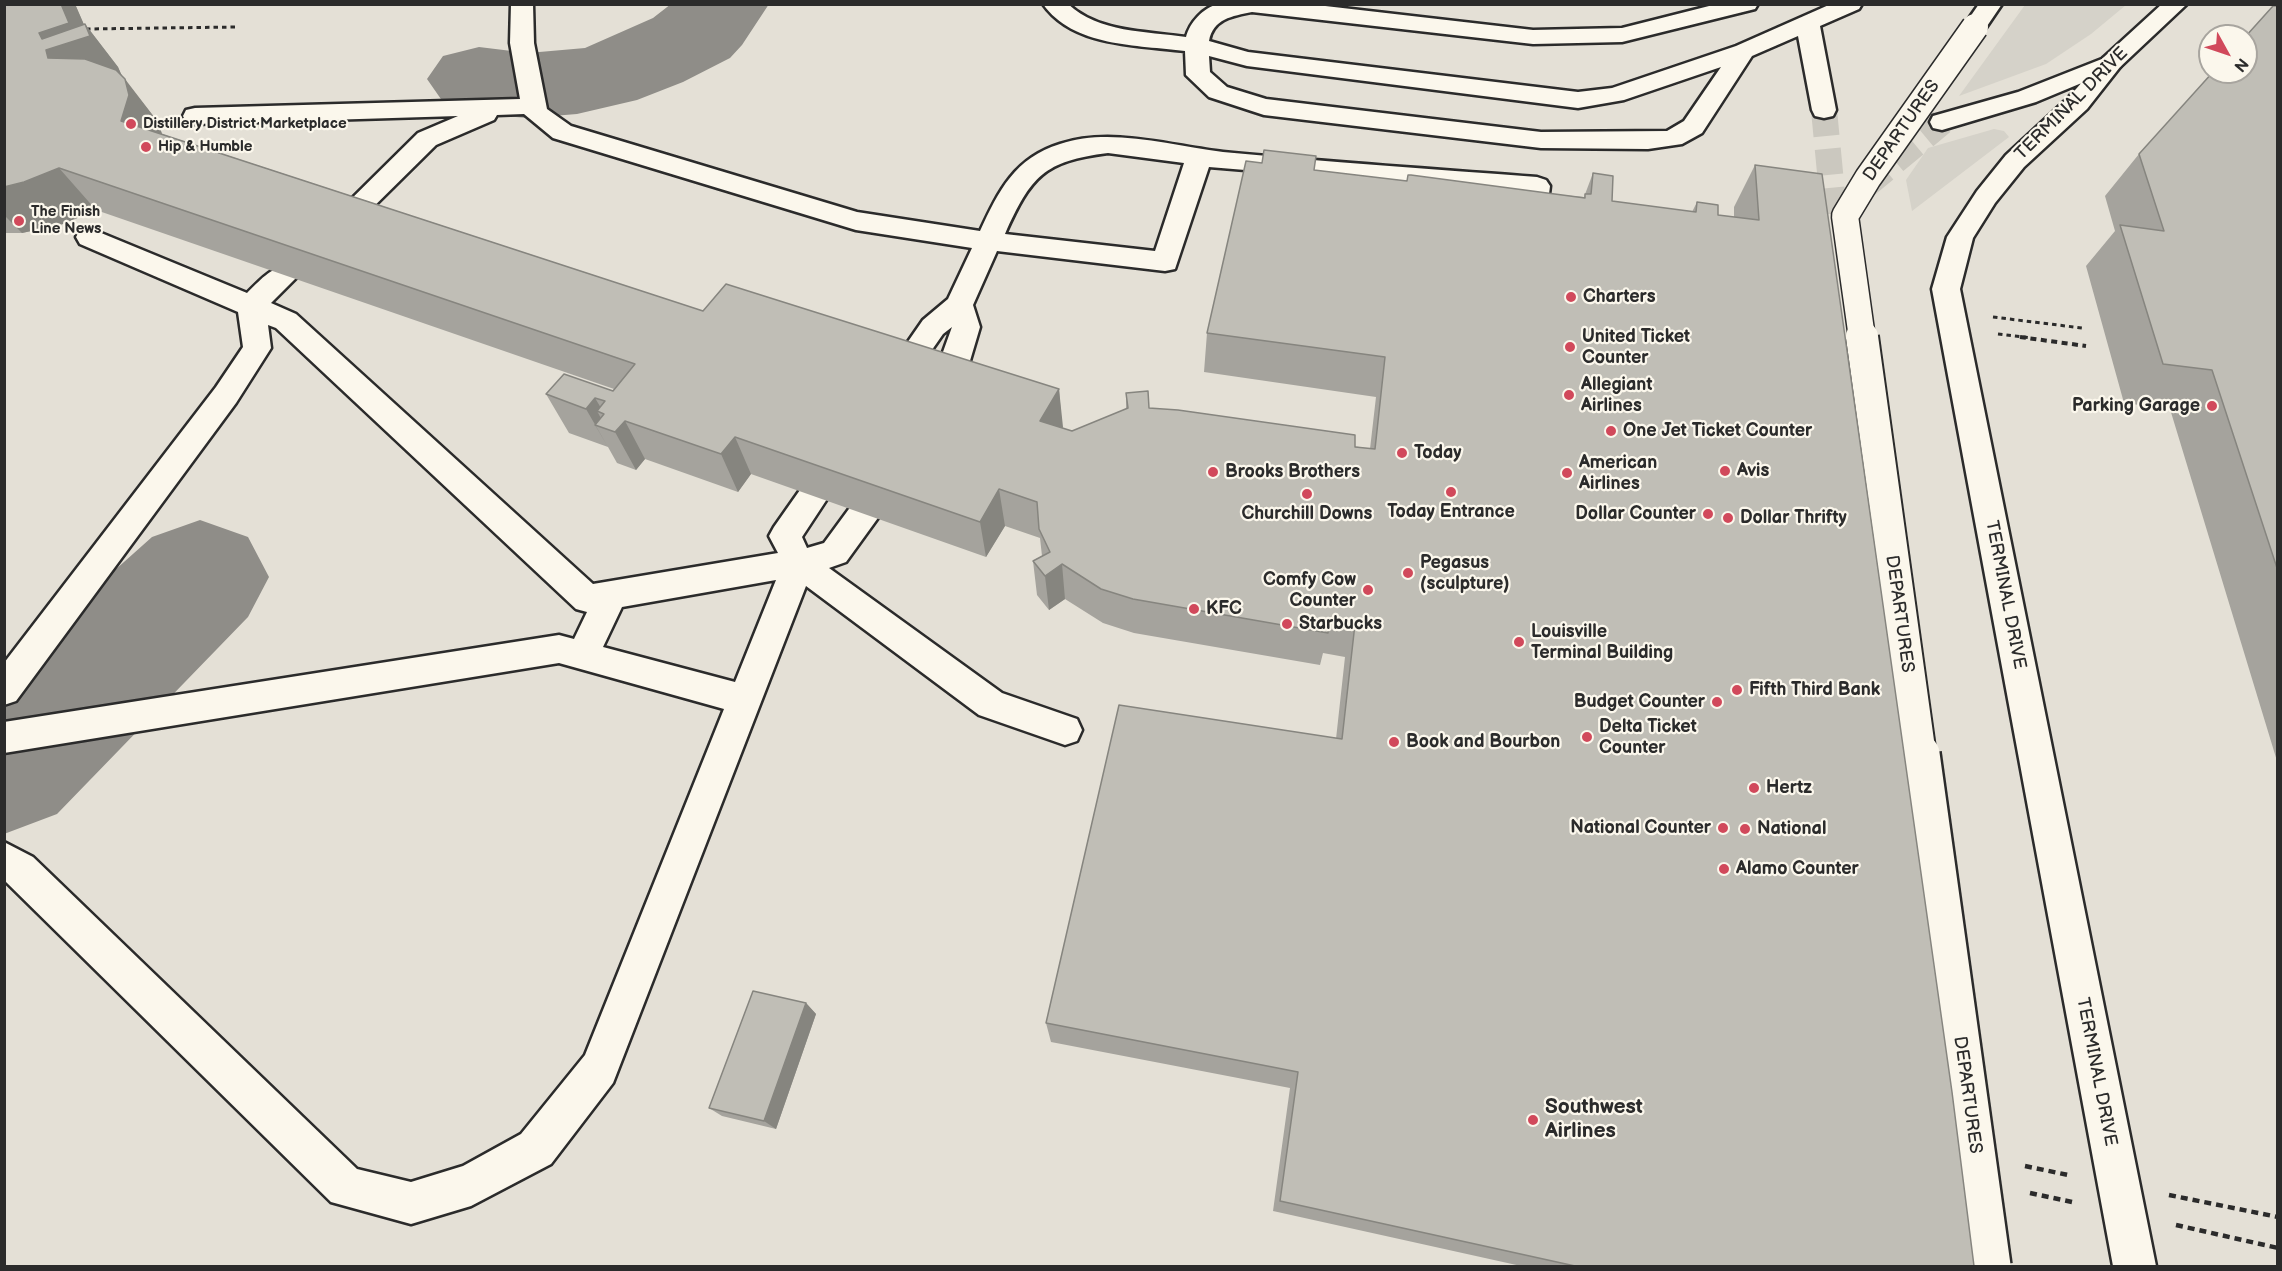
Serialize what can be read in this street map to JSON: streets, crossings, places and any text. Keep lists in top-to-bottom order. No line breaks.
{"streets":{"main road":["TERMINAL DRIVE","DEPARTURES"]},"places":["Distillery District Marketplace","Hip & Humble","The Finish Line News","Charters","United Ticket Counter","Allegiant Airlines","Parking Garage","One Jet Ticket Counter","Today","Avis","Brooks Brothers","American Airlines","Today Entrance","Churchill Downs","Dollar Counter","Dollar Thrifty","Pegasus (sculpture)","Comfy Cow Counter","KFC","Starbucks","Louisville Terminal Building","Fifth Third Bank","Budget Counter","Delta Ticket Counter","Book and Bourbon","Hertz","National Counter","National","Alamo Counter","Southwest Airlines"],"north":"bottom right"}
